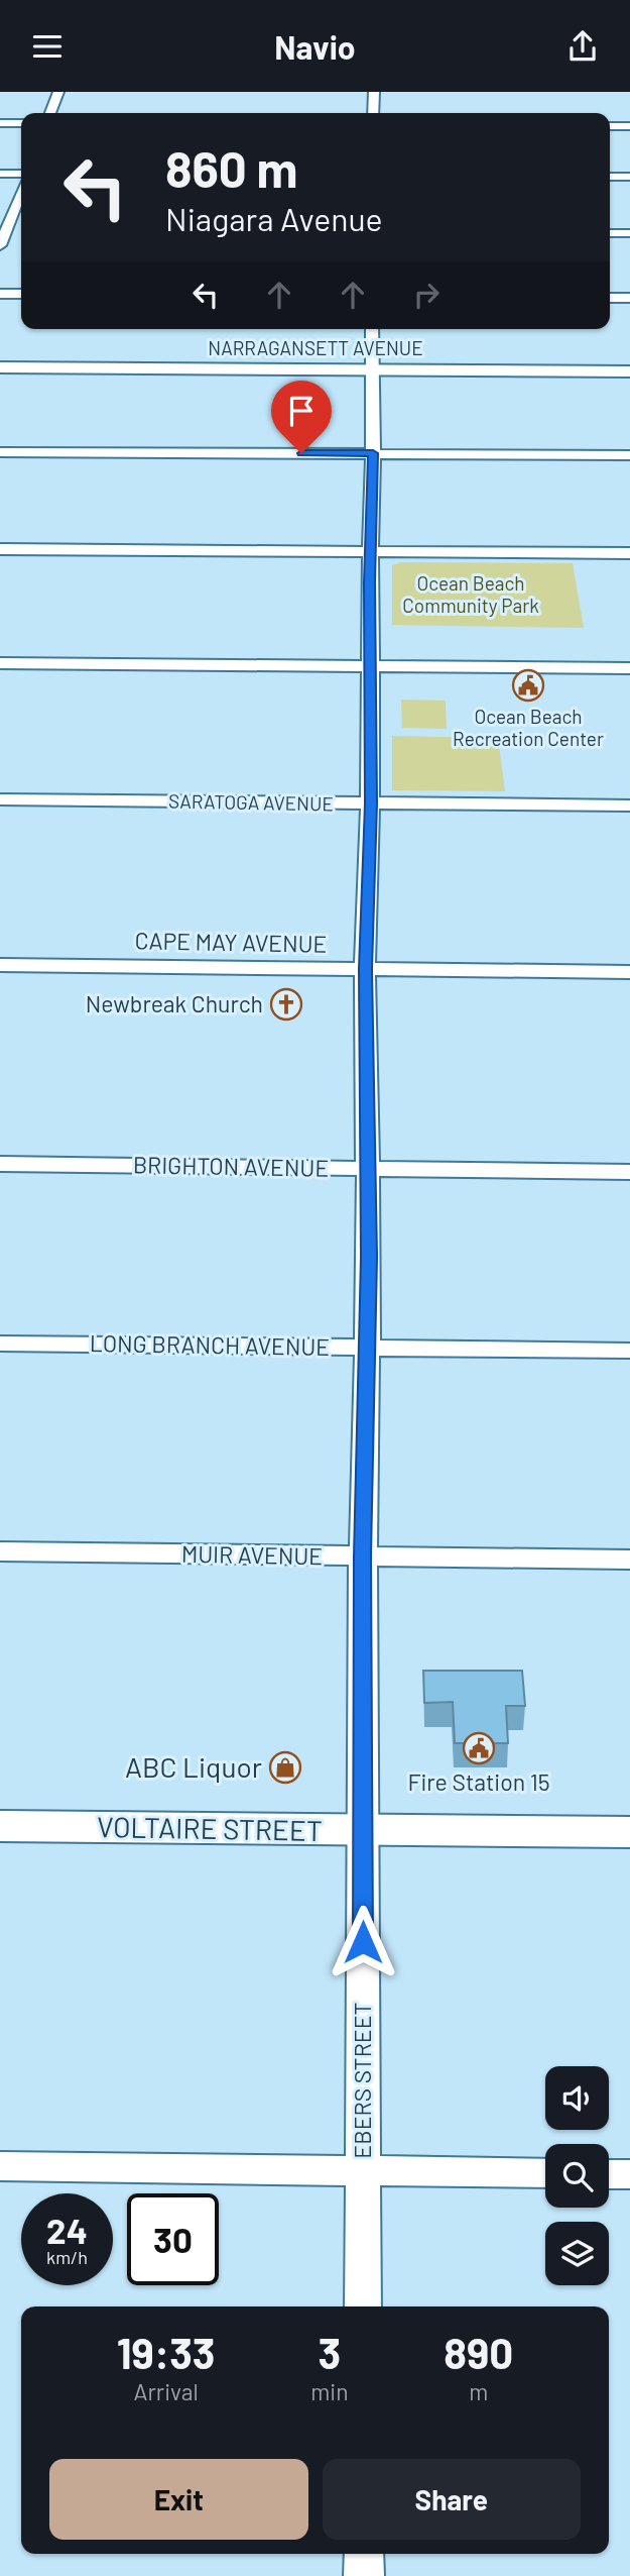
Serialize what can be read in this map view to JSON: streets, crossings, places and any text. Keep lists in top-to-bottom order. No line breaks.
{"streets":{"street":["NARRAGANSETT AVENUE","SARATOGA AVENUE","CAPE MAY AVENUE","BRIGHTON AVENUE","LONG BRANCH AVENUE","MUIR AVENUE","VOLTAIRE STREET","EBERS STREET"]},"crossings":[["NARRAGANSETT AVENUE","EBERS STREET"],["SARATOGA AVENUE","EBERS STREET"],["CAPE MAY AVENUE","EBERS STREET"],["BRIGHTON AVENUE","EBERS STREET"],["LONG BRANCH AVENUE","EBERS STREET"],["MUIR AVENUE","EBERS STREET"],["VOLTAIRE STREET","EBERS STREET"]],"parks":["Ocean Beach Community Park"],"places":{"public building":["Ocean Beach Recreation Center","Fire Station 15"],"church":["Newbreak Church"],"shop":["ABC Liquor"]},"page":{"header":"Navio","turn":["860 m","Niagara Avenue"],"speed":"24 km/h","limit":"30","eta":["19:33","Arrival","3","min","890","m"],"buttons":["Exit","Share"]}}
